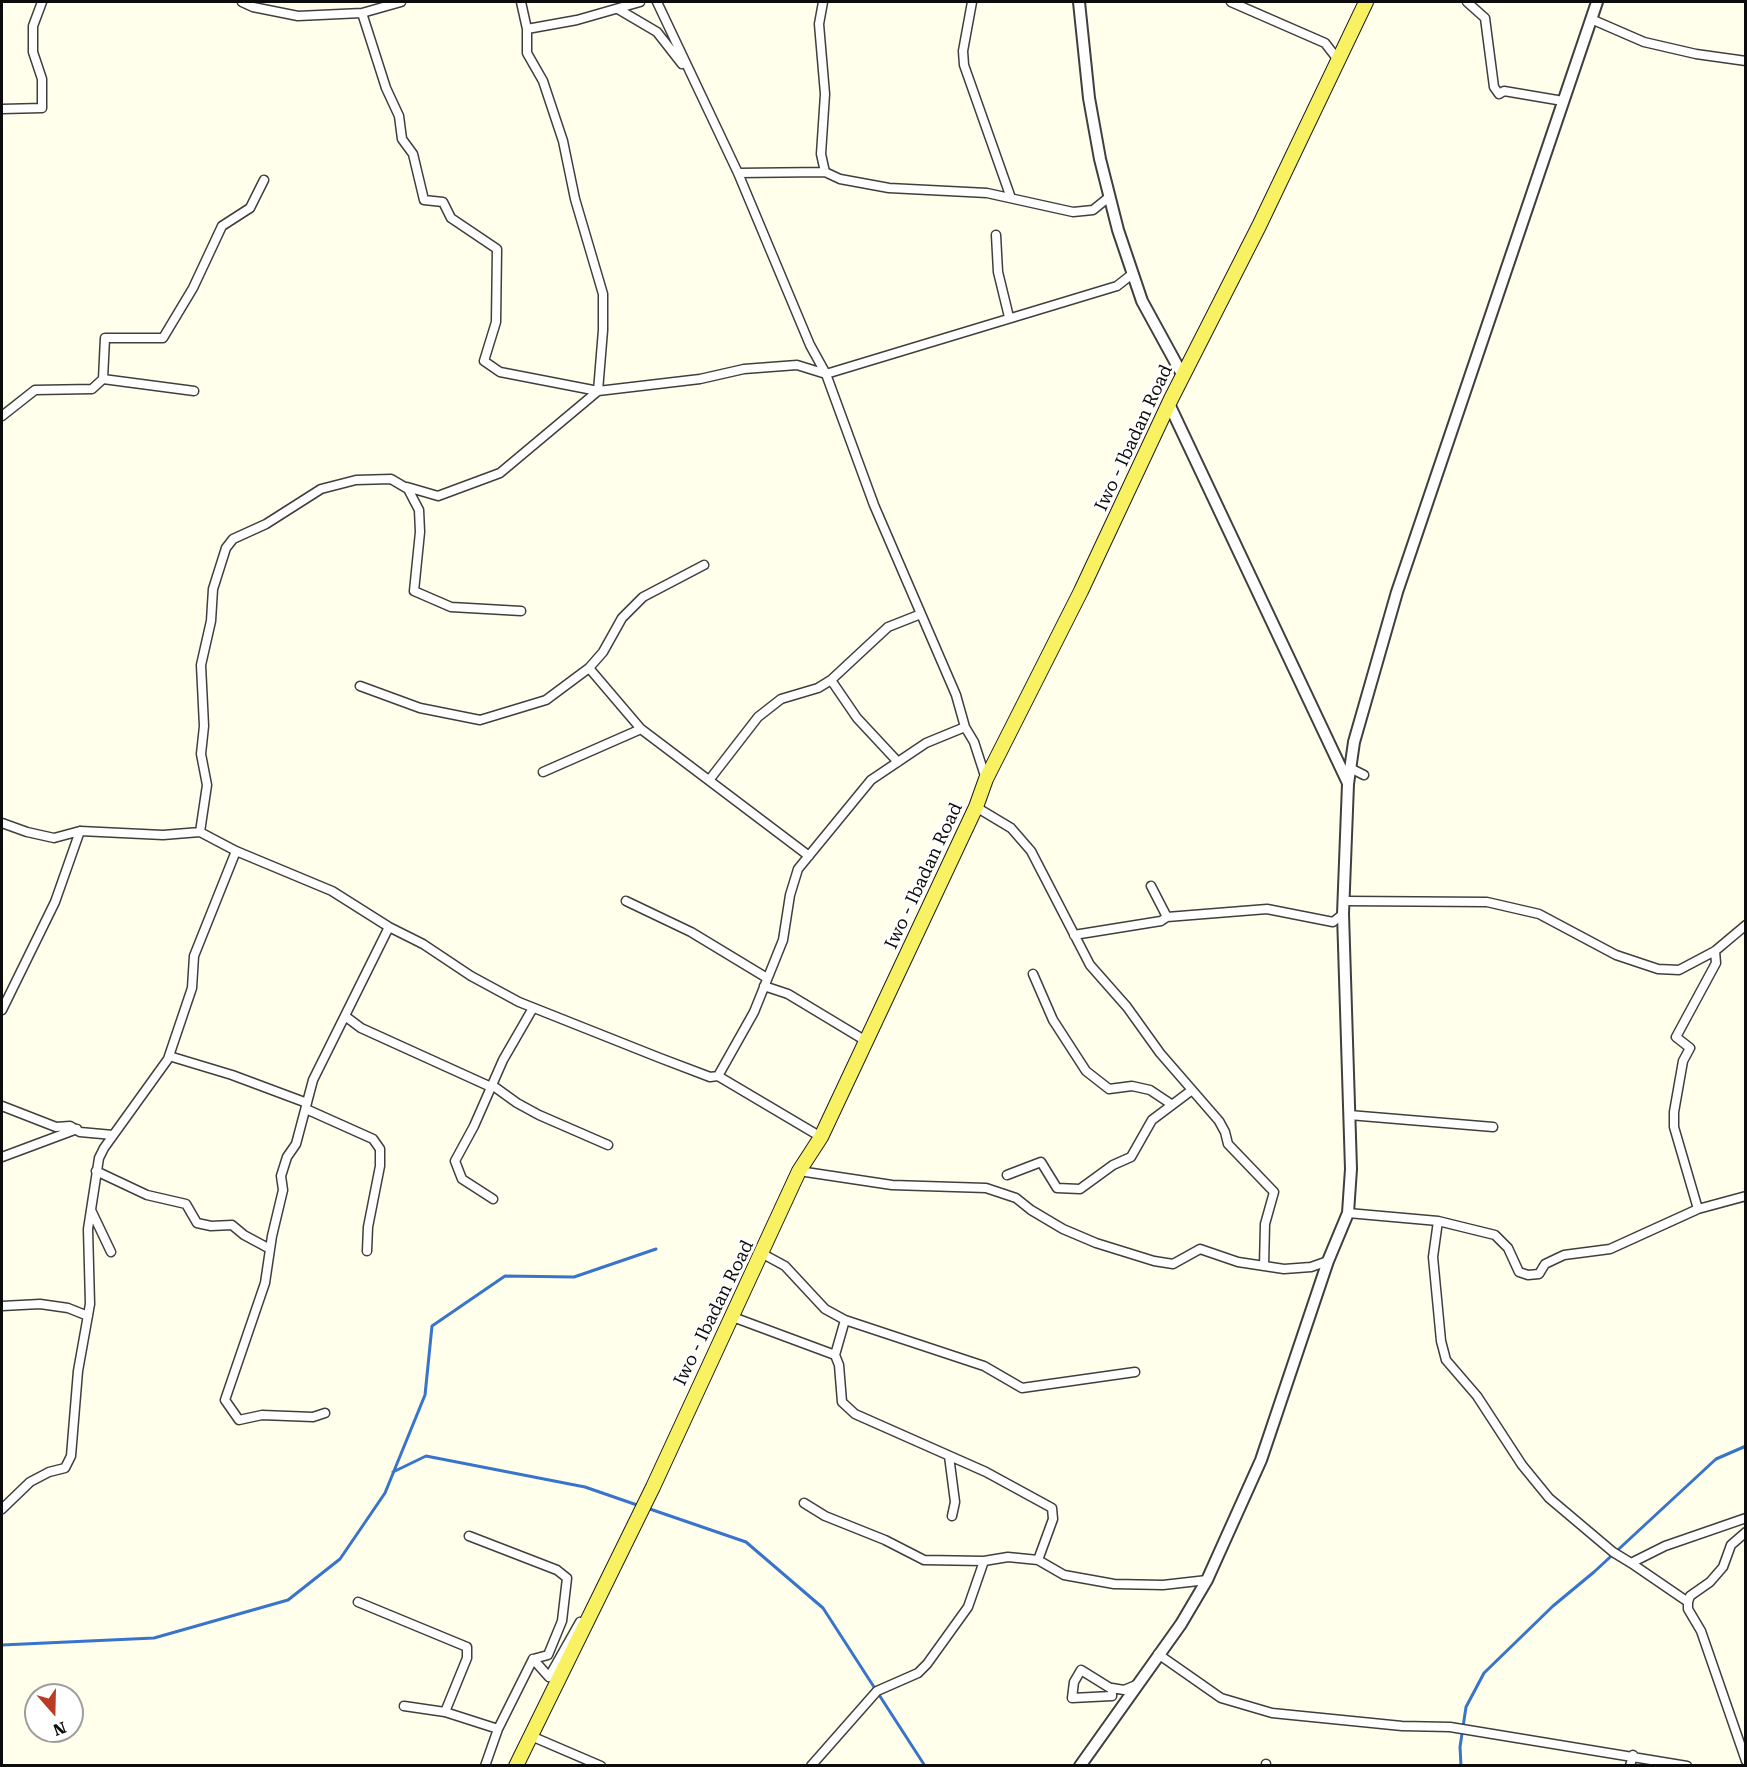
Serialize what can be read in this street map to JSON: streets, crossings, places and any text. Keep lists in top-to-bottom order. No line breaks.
{"streets":{"main road":["Iwo - Ibadan Road"]},"north":"bottom"}
